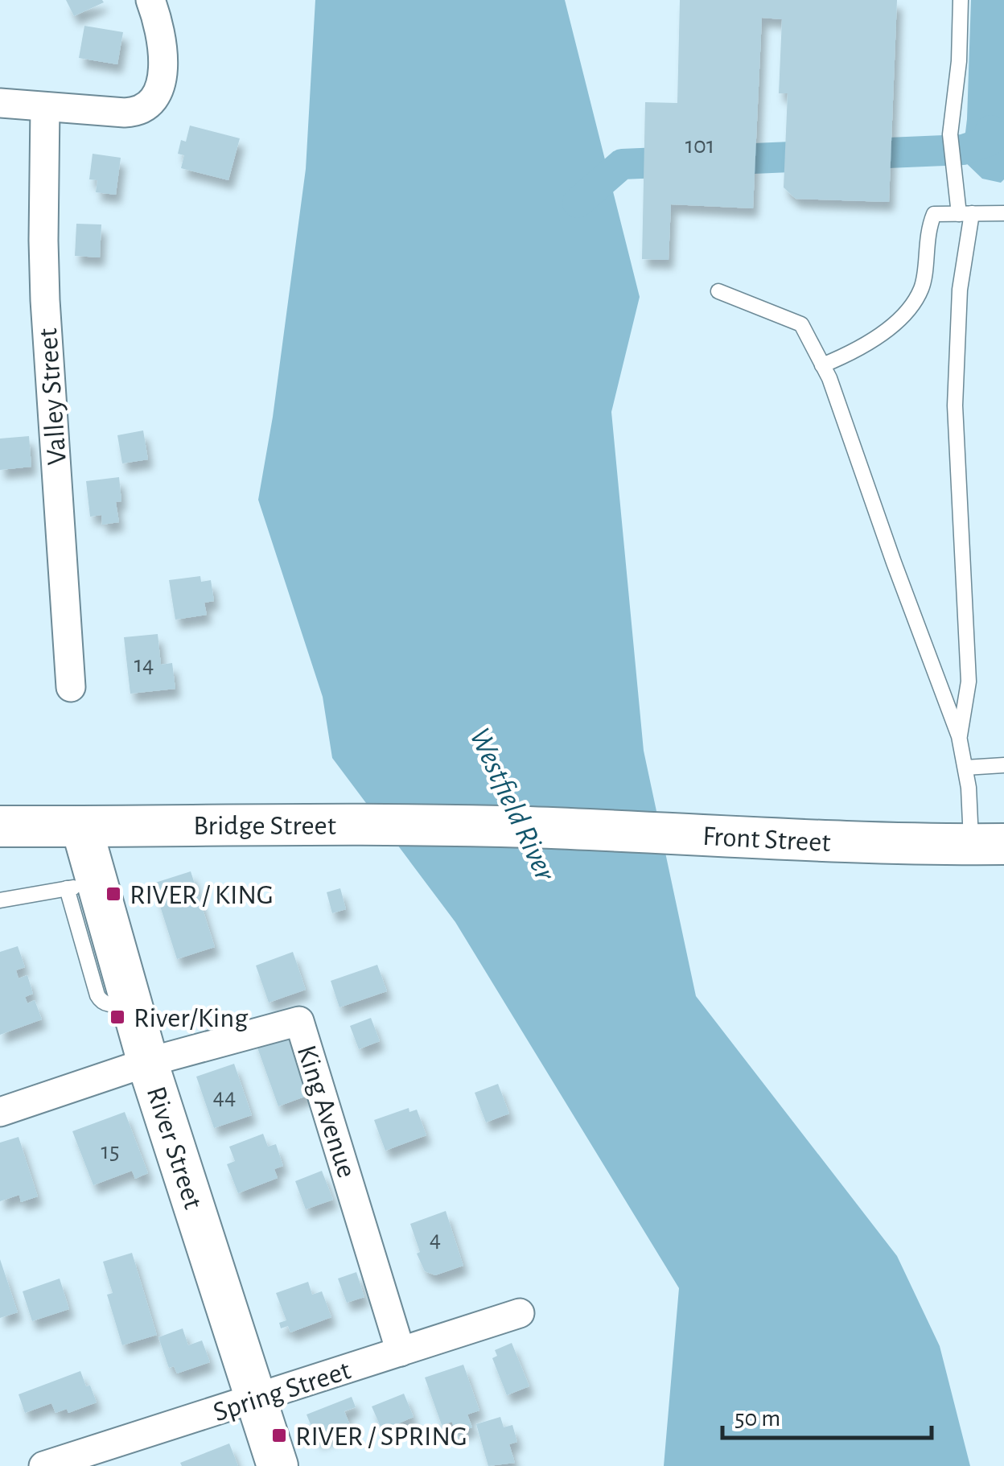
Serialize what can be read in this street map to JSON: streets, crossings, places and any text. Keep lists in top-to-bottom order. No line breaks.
{"streets":{"main road":["Bridge Street","Front Street","River Street"],"street":["Valley Street","King Avenue","Spring Street"]},"crossings":[["Bridge Street","Front Street"],["Bridge Street","River Street"],["King Avenue","River Street"],["King Avenue","Spring Street"],["River Street","Spring Street"]],"water":["Westfield River"],"places":{"transit":["RIVER / KING","River/King","RIVER / SPRING"]},"house_numbers":["101","14","44","15","4"],"scale_bar":"50 m"}
